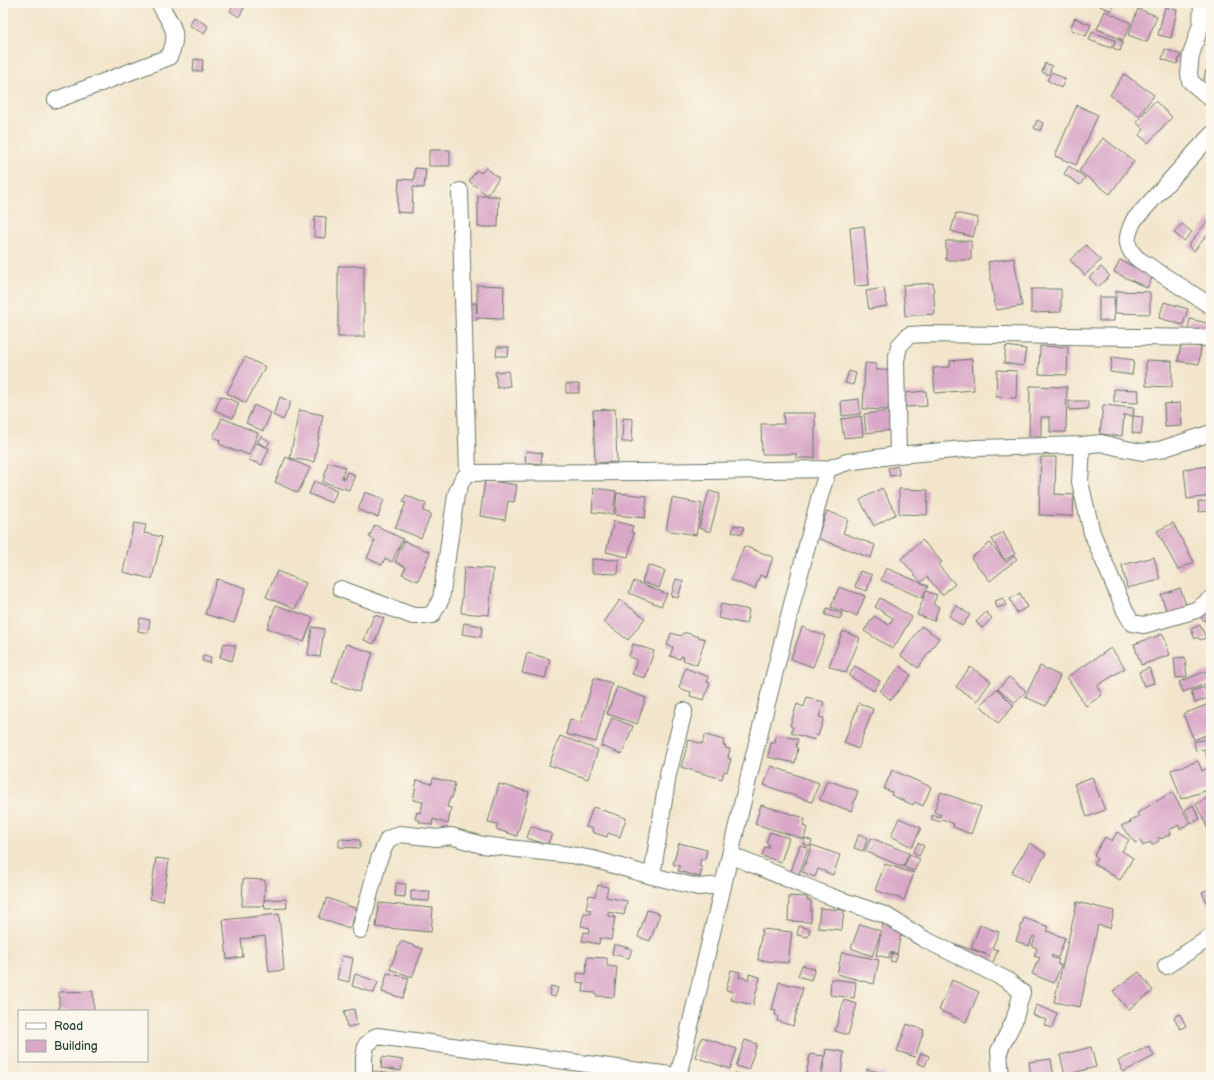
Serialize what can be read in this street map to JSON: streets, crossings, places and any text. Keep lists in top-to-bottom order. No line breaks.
{"legend":["Road","Building"]}
